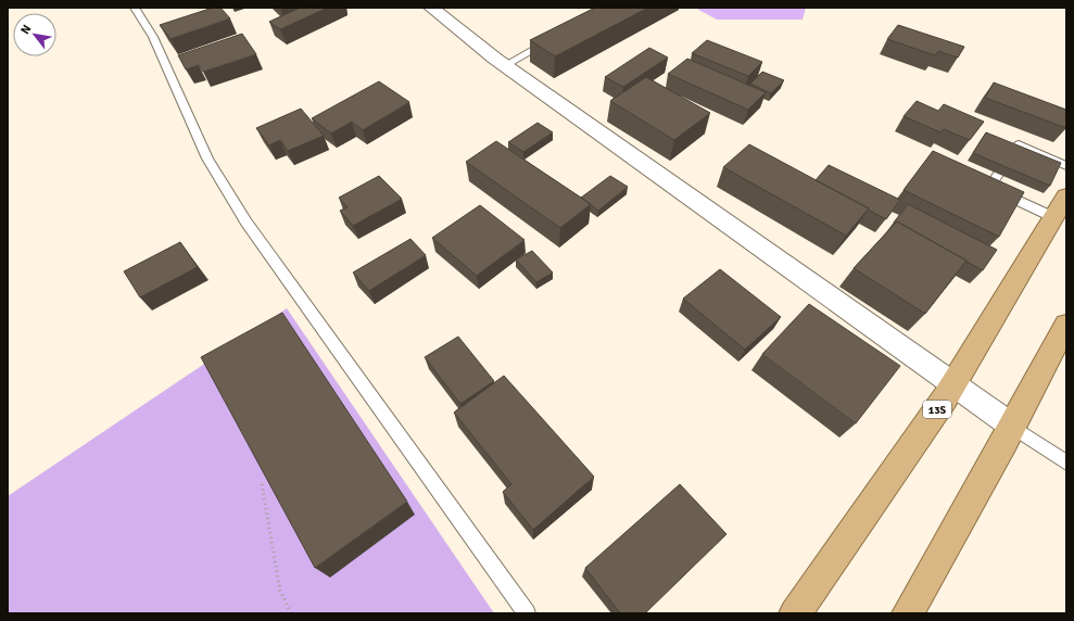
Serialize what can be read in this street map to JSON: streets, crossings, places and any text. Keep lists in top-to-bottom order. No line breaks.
{"streets":{"highway":["13S"]},"north":"top left"}
